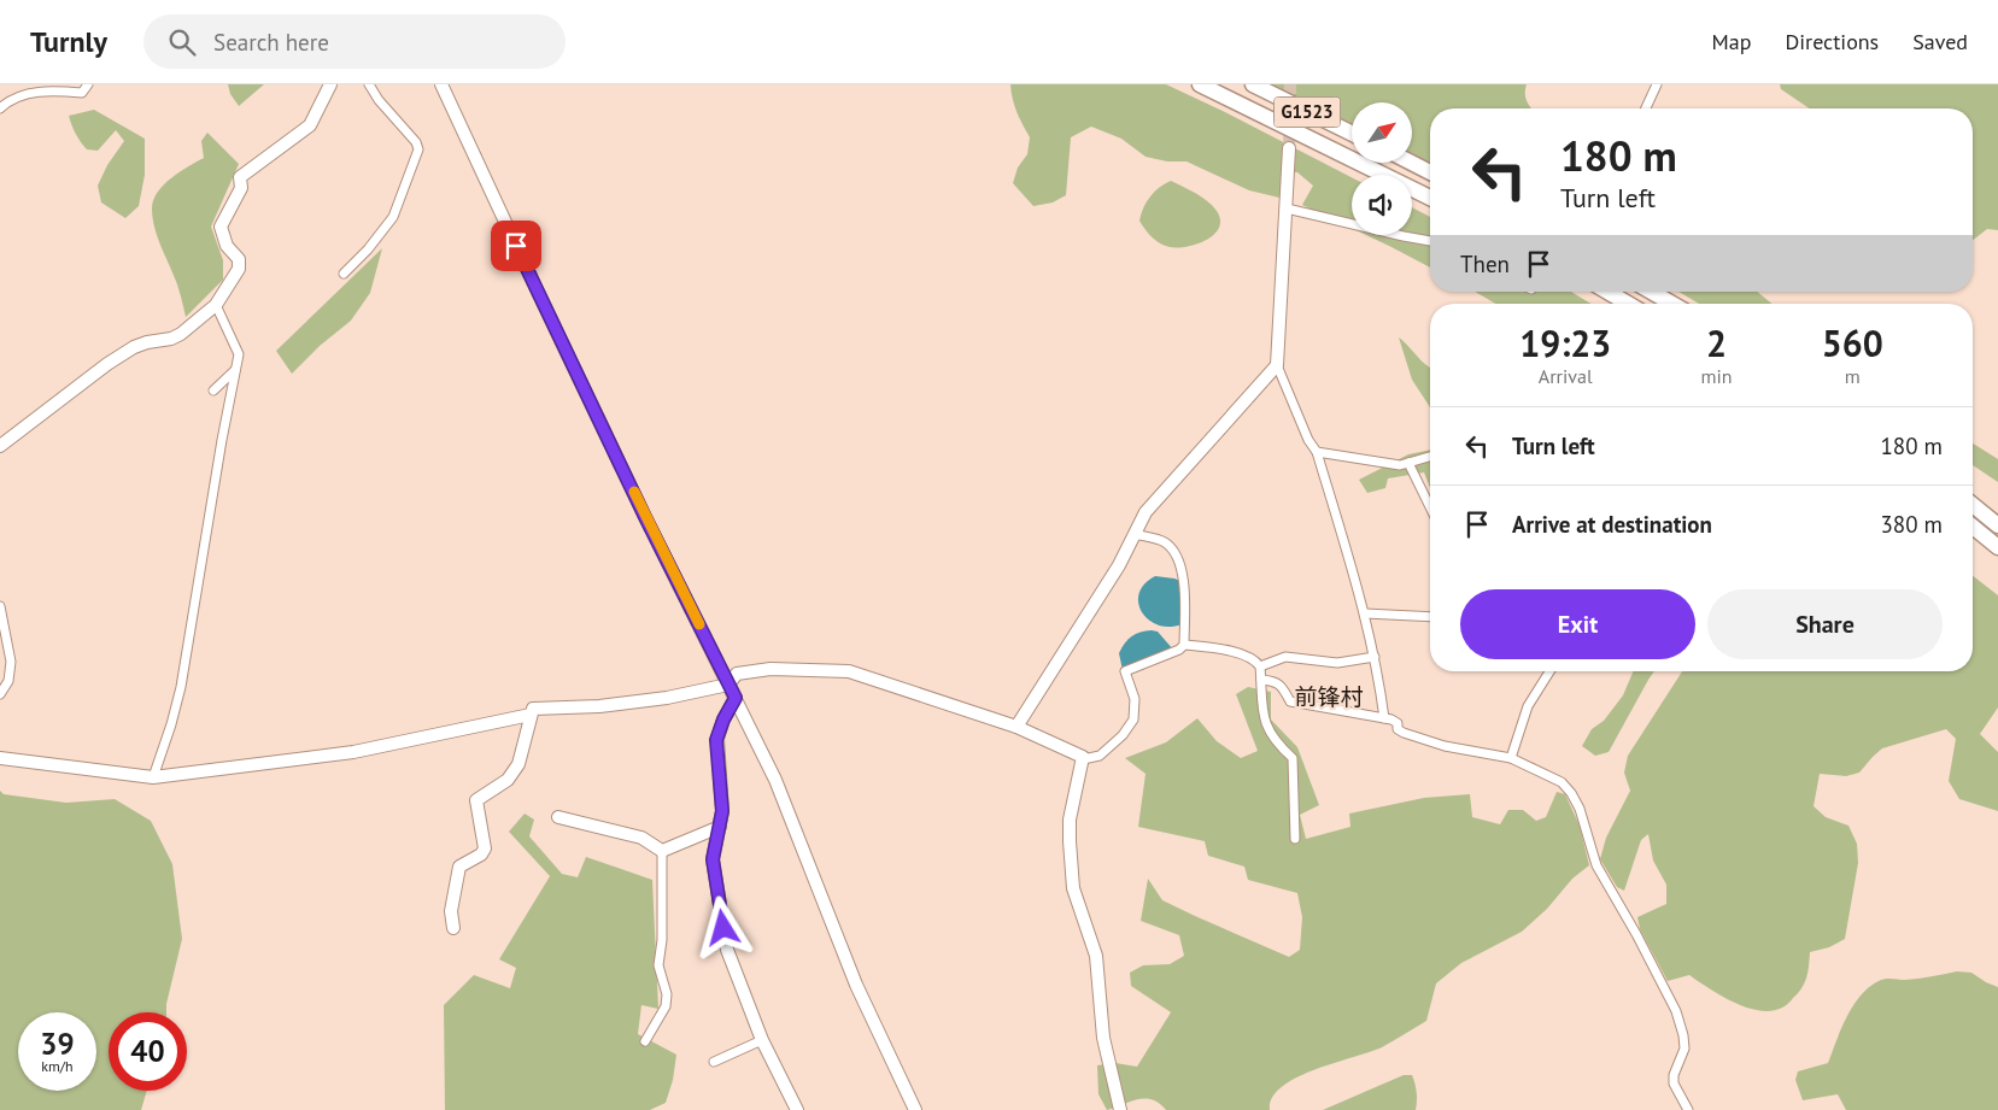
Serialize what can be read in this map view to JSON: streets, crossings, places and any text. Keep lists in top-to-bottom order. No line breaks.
{"streets":{"highway":["G1523"]},"districts":["前锋村"],"north":"top right","page":{"header":"Turnly","search":"Search here","nav":["Map","Directions","Saved"],"turn":["180 m","Turn left"],"then":"Then","eta":["19:23","Arrival","2","min","560","m"],"list":[{"name":"Turn left","value":"180 m"},{"name":"Arrive at destination","value":"380 m"}],"buttons":["Exit","Share"],"speed":"39 km/h","limit":"40"}}
